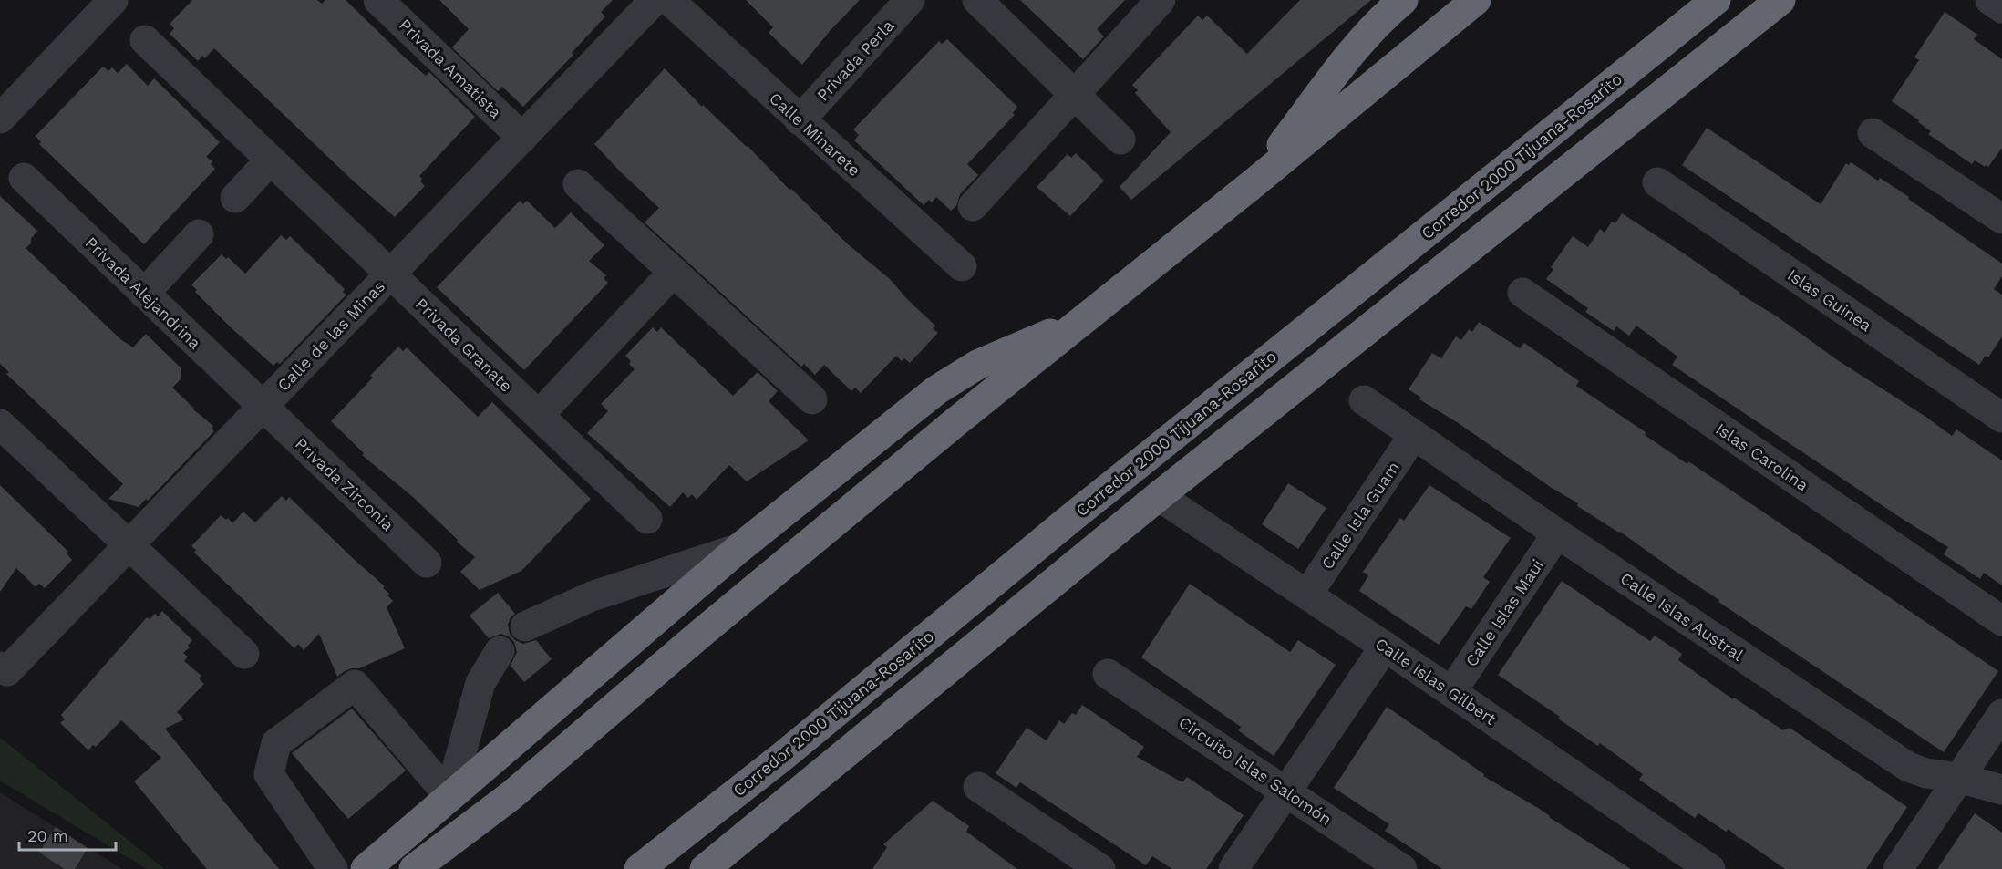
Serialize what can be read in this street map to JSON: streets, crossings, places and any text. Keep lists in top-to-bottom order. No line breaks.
{"streets":{"highway":["Corredor 2000 Tijuana-Rosarito"],"street":["Privada Perla","Privada Amatista","Calle Minarete","Privada Alejandrina","Islas Guinea","Calle de las Minas","Privada Granate","Islas Carolina","Privada Zirconia","Calle Isla Guam","Calle Islas Maui","Calle Islas Austral","Calle Islas Gilbert","Circuito Islas Salomón"]},"crossings":[["Privada Perla","Calle Minarete"],["Privada Amatista","Calle de las Minas"],["Privada Alejandrina","Calle de las Minas"],["Privada Alejandrina","Privada Zirconia"],["Calle de las Minas","Privada Granate"],["Calle de las Minas","Privada Zirconia"],["Calle Isla Guam","Calle Islas Austral"],["Calle Isla Guam","Calle Islas Gilbert"],["Calle Islas Maui","Calle Islas Austral"],["Calle Islas Maui","Calle Islas Gilbert"]],"scale_bar":"20 m"}
